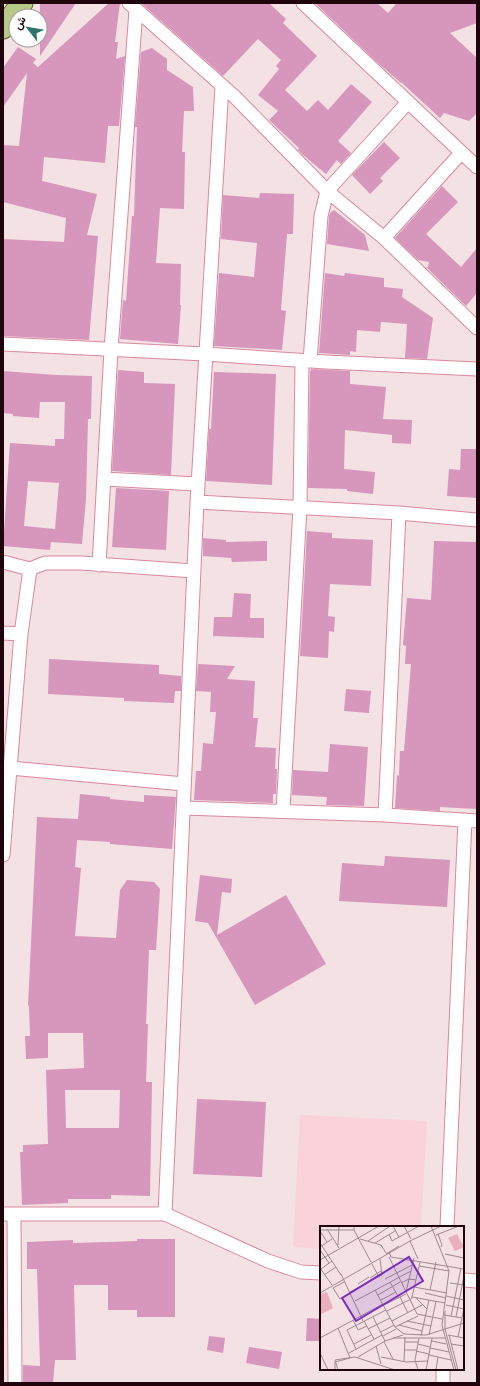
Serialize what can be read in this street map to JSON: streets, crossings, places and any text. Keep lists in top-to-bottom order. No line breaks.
{"north":"top left"}
